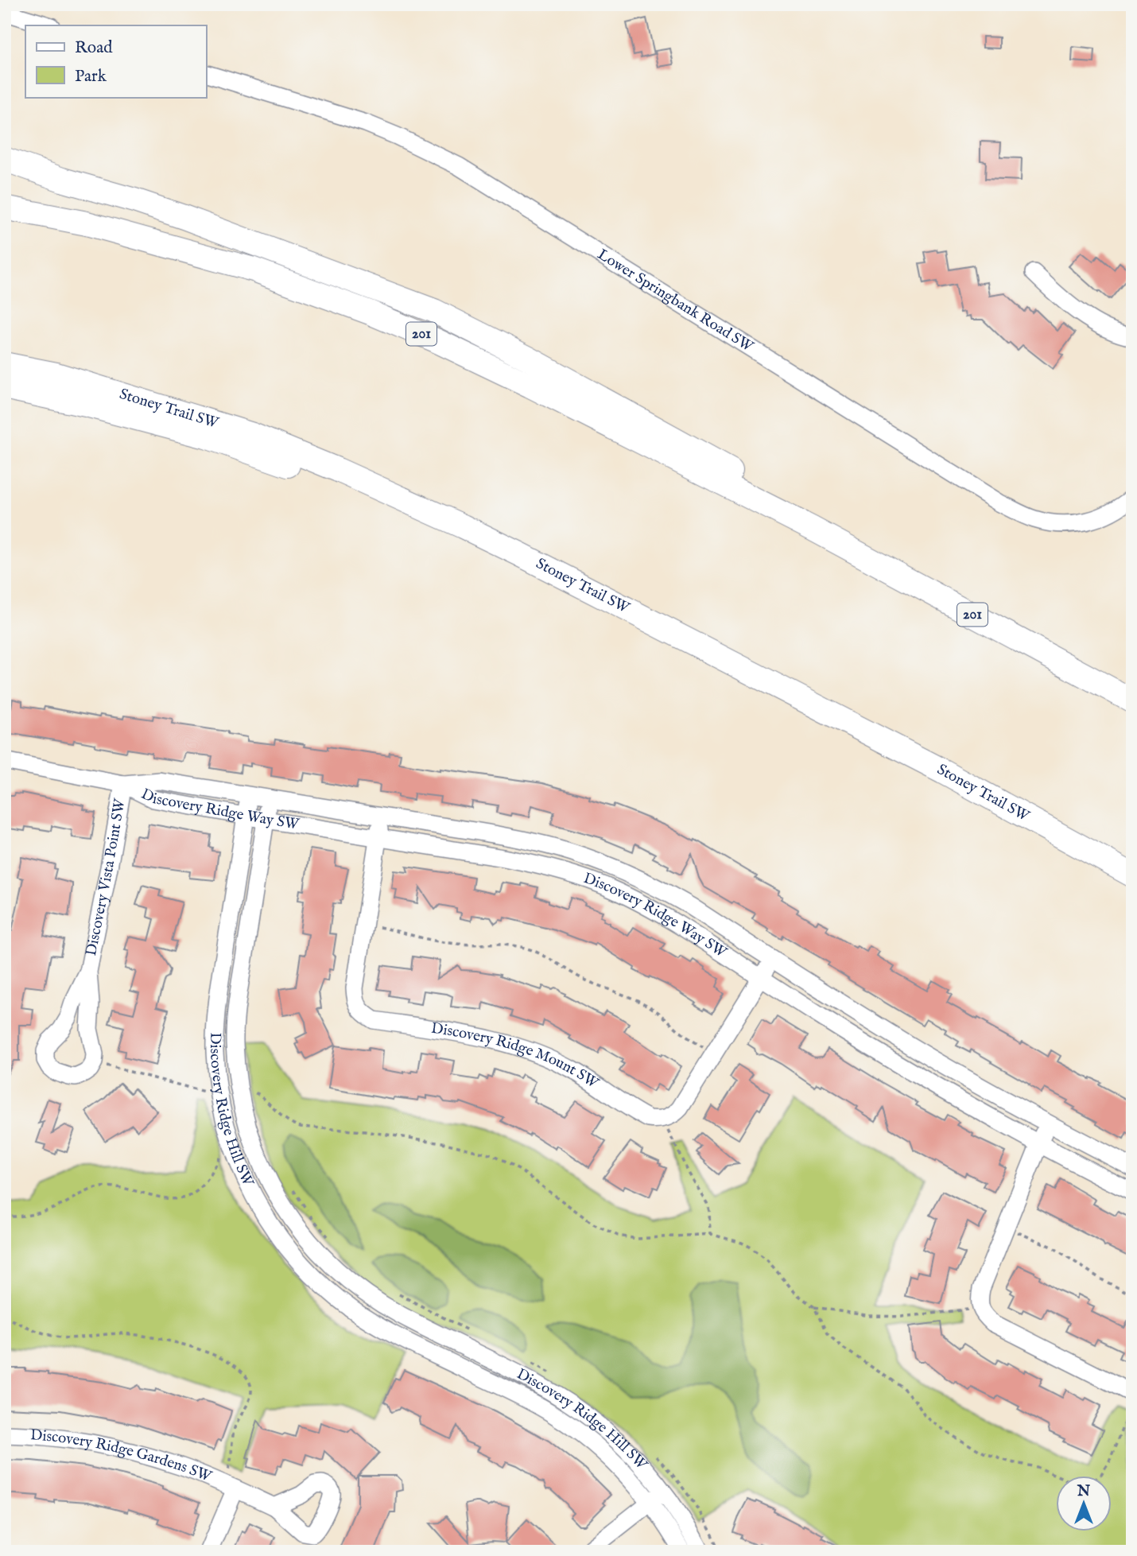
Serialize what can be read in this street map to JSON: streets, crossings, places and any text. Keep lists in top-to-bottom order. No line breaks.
{"streets":{"highway":["201","Stoney Trail SW"],"street":["Lower Springbank Road SW","Discovery Ridge Way SW","Discovery Vista Point SW","Discovery Ridge Mount SW","Discovery Ridge Hill SW","Discovery Ridge Gardens SW"]},"crossings":[["Discovery Ridge Way SW","Discovery Vista Point SW"],["Discovery Ridge Way SW","Discovery Ridge Mount SW"],["Discovery Ridge Way SW","Discovery Ridge Hill SW"]],"legend":["Road","Park"],"north":"top"}
